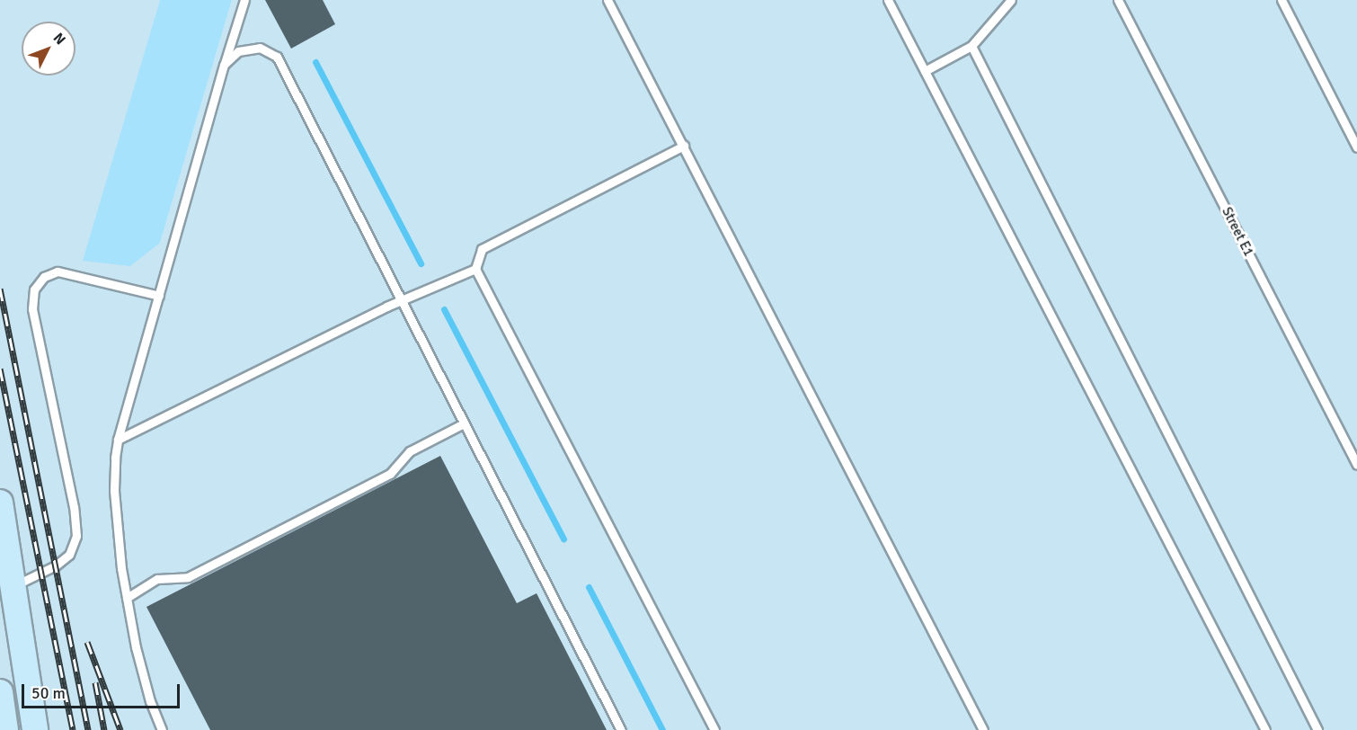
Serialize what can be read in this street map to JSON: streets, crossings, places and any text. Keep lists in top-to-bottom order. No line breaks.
{"streets":{"lane":["Street E1"]},"scale_bar":"50 m","north":"top right"}
